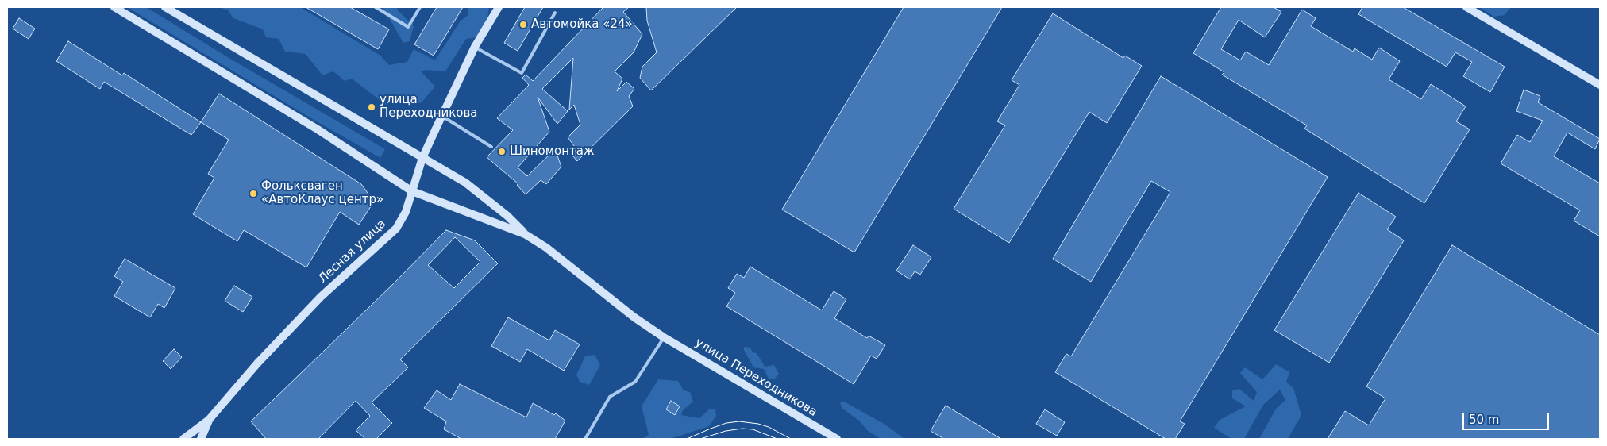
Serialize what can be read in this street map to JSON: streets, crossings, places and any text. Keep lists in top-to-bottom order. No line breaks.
{"streets":{"main road":["Лесная улица","улица Переходникова"]},"places":["Автомойка «24»","улица Переходникова","Шиномонтаж","Фольксваген «АвтоКлаус центр»"],"scale_bar":"50 m"}
